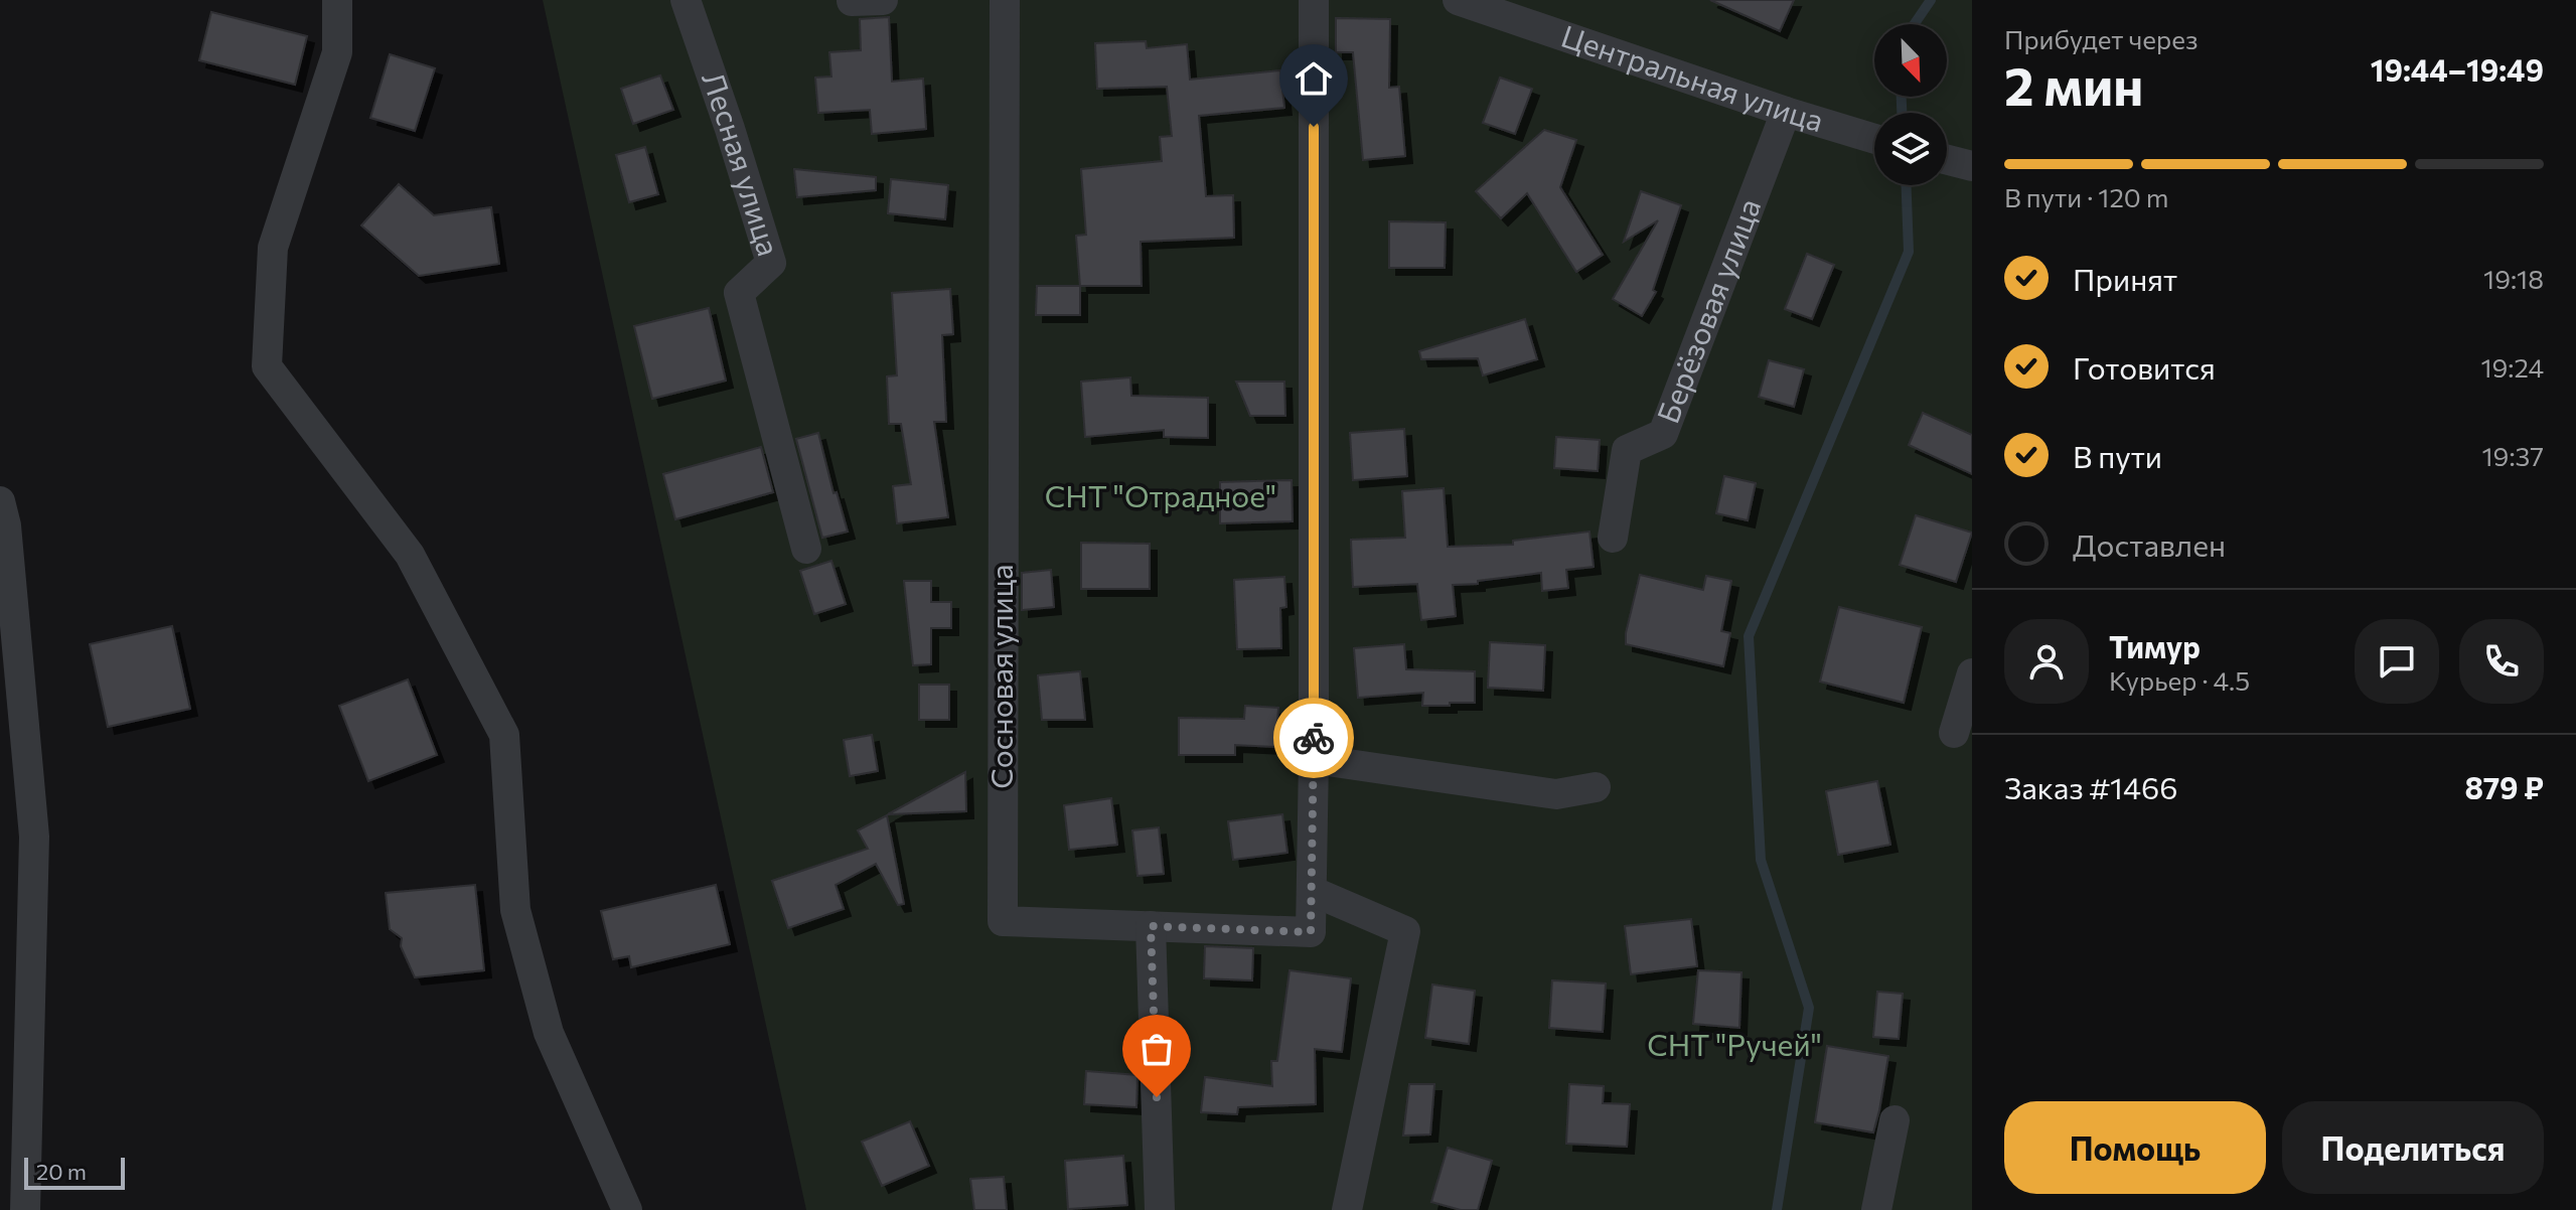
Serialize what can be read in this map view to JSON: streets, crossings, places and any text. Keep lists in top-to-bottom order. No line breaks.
{"streets":{"street":["Центральная улица","Лесная улица","Берёзовая улица","Сосновая улица"]},"crossings":[["Центральная улица","Берёзовая улица"]],"parks":["СНТ \"Отрадное\"","СНТ \"Ручей\""],"scale_bar":"20 m","north":"bottom right","page":{"heading":["2 мин","Прибудет через","19:44–19:49"],"panel":["Тимур","Курьер · 4.5","Заказ #1466","879 ₽"],"bar":"В пути · 120 m","list":[["Принят","19:18"],["Готовится","19:24"],["В пути","19:37"],"Доставлен"],"buttons":["Помощь","Поделиться"],"scale":"20 m"}}
